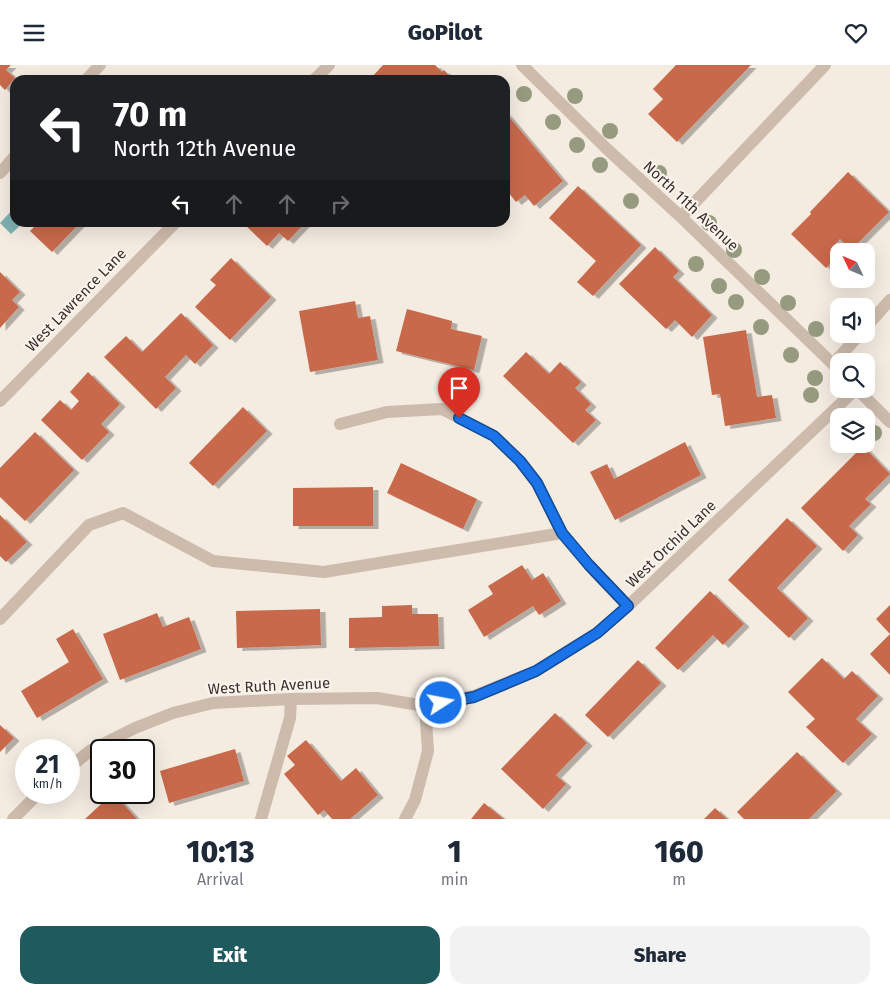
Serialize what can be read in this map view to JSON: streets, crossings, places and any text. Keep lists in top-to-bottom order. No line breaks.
{"streets":{"street":["North 11th Avenue","West Lawrence Lane","West Orchid Lane","West Ruth Avenue"]},"crossings":[["West Orchid Lane","West Ruth Avenue"]],"north":"top left","page":{"header":"GoPilot","turn":["70 m","North 12th Avenue"],"speed":"21 km/h","limit":"30","eta":["10:13","Arrival","1","min","160","m"],"buttons":["Exit","Share"]}}
